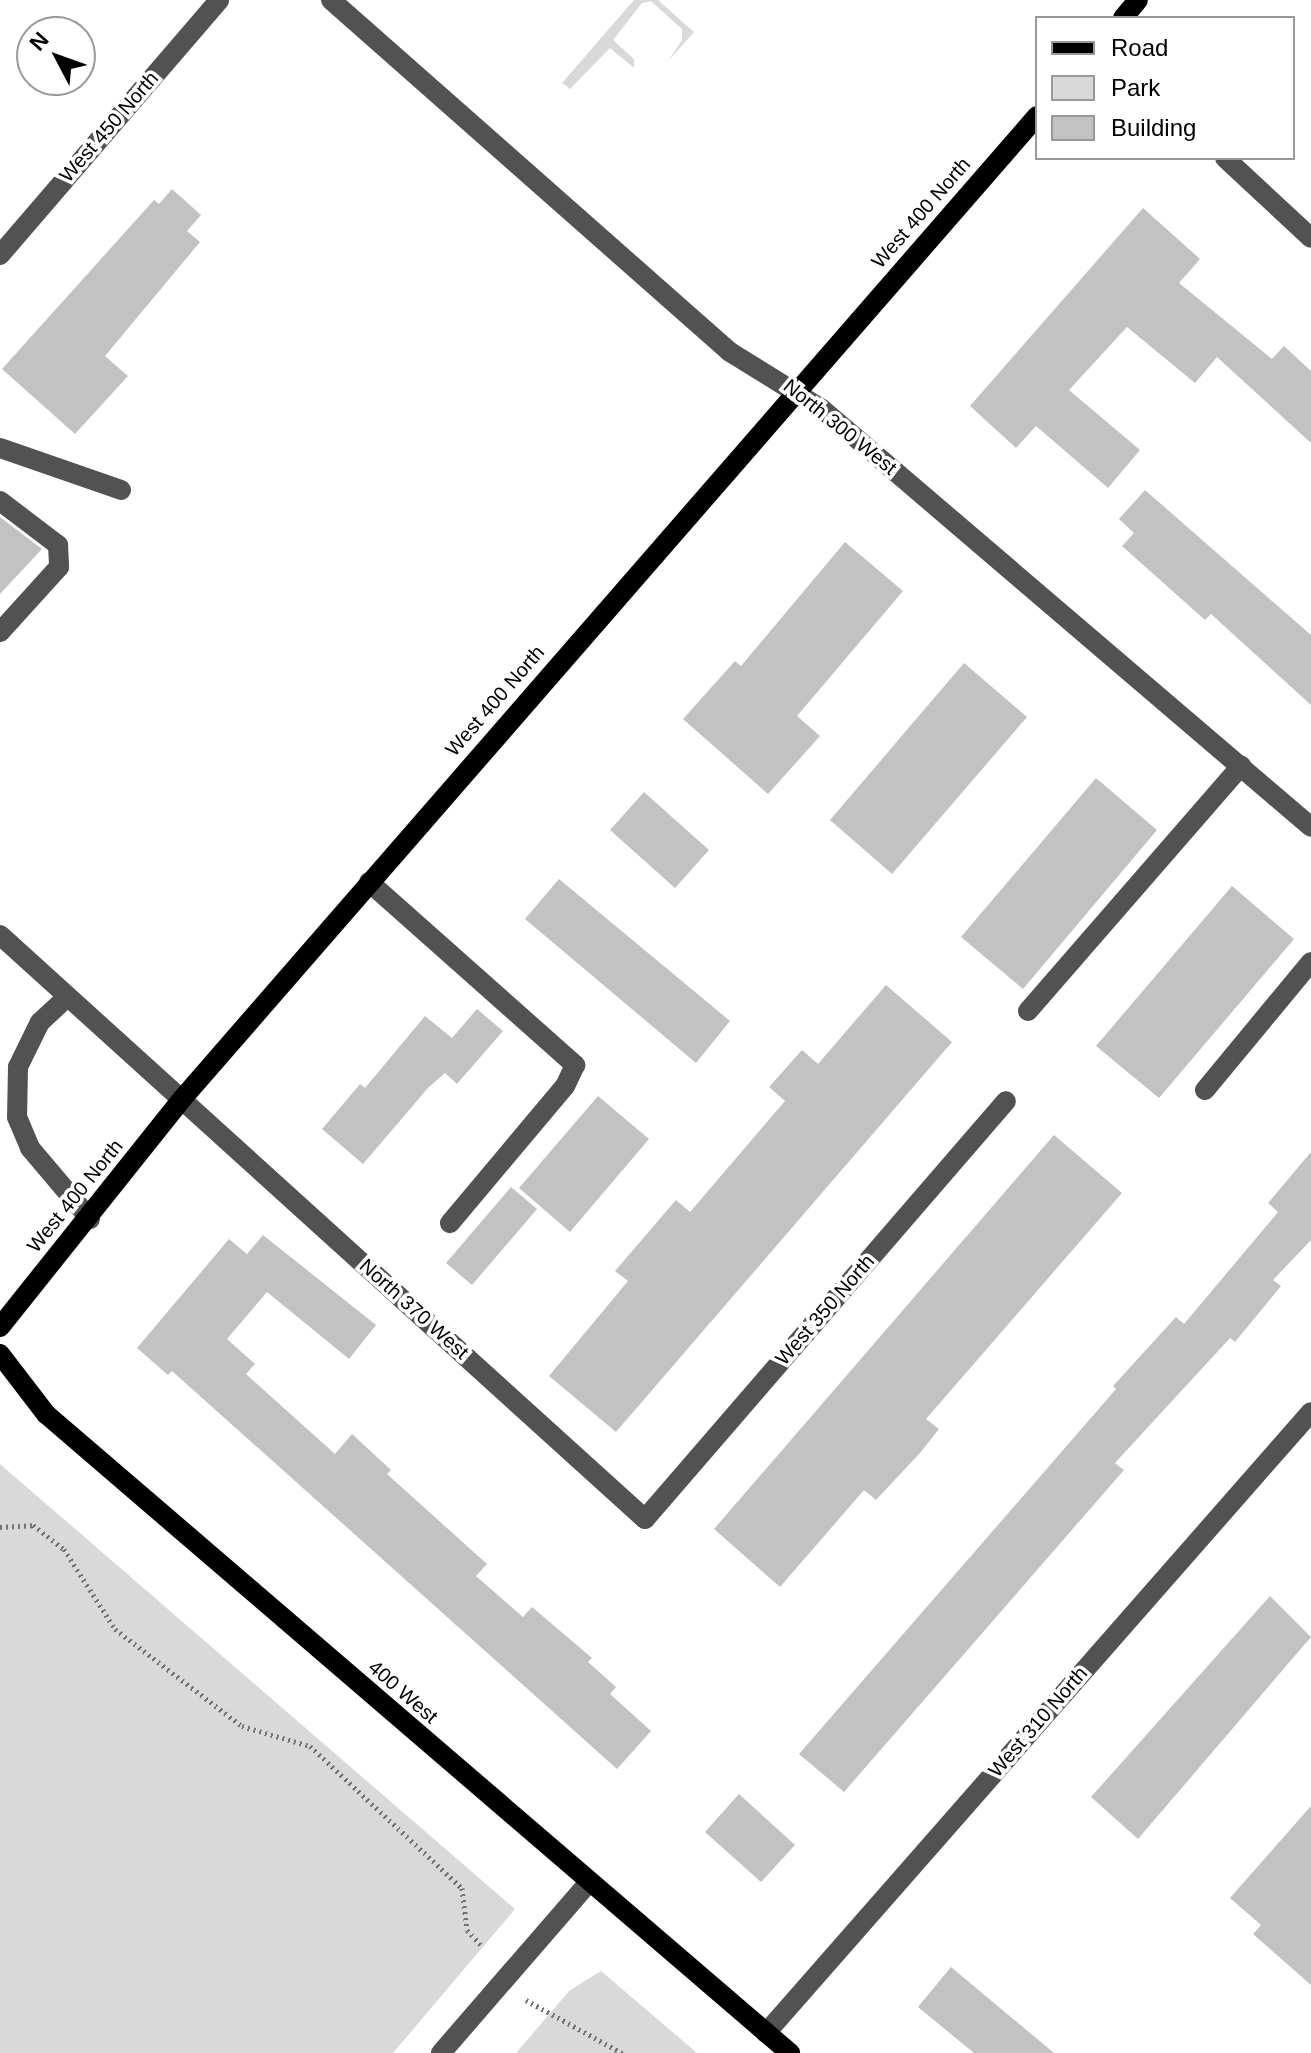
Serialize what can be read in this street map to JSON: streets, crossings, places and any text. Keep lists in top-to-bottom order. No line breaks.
{"streets":{"main road":["West 400 North","400 West"],"street":["West 450 North","North 300 West","North 370 West","West 350 North","West 310 North"]},"crossings":[["West 400 North","North 300 West"],["West 400 North","North 370 West"],["North 370 West","West 350 North"],["400 West","West 310 North"]],"legend":["Road","Park","Building"],"north":"top left"}
